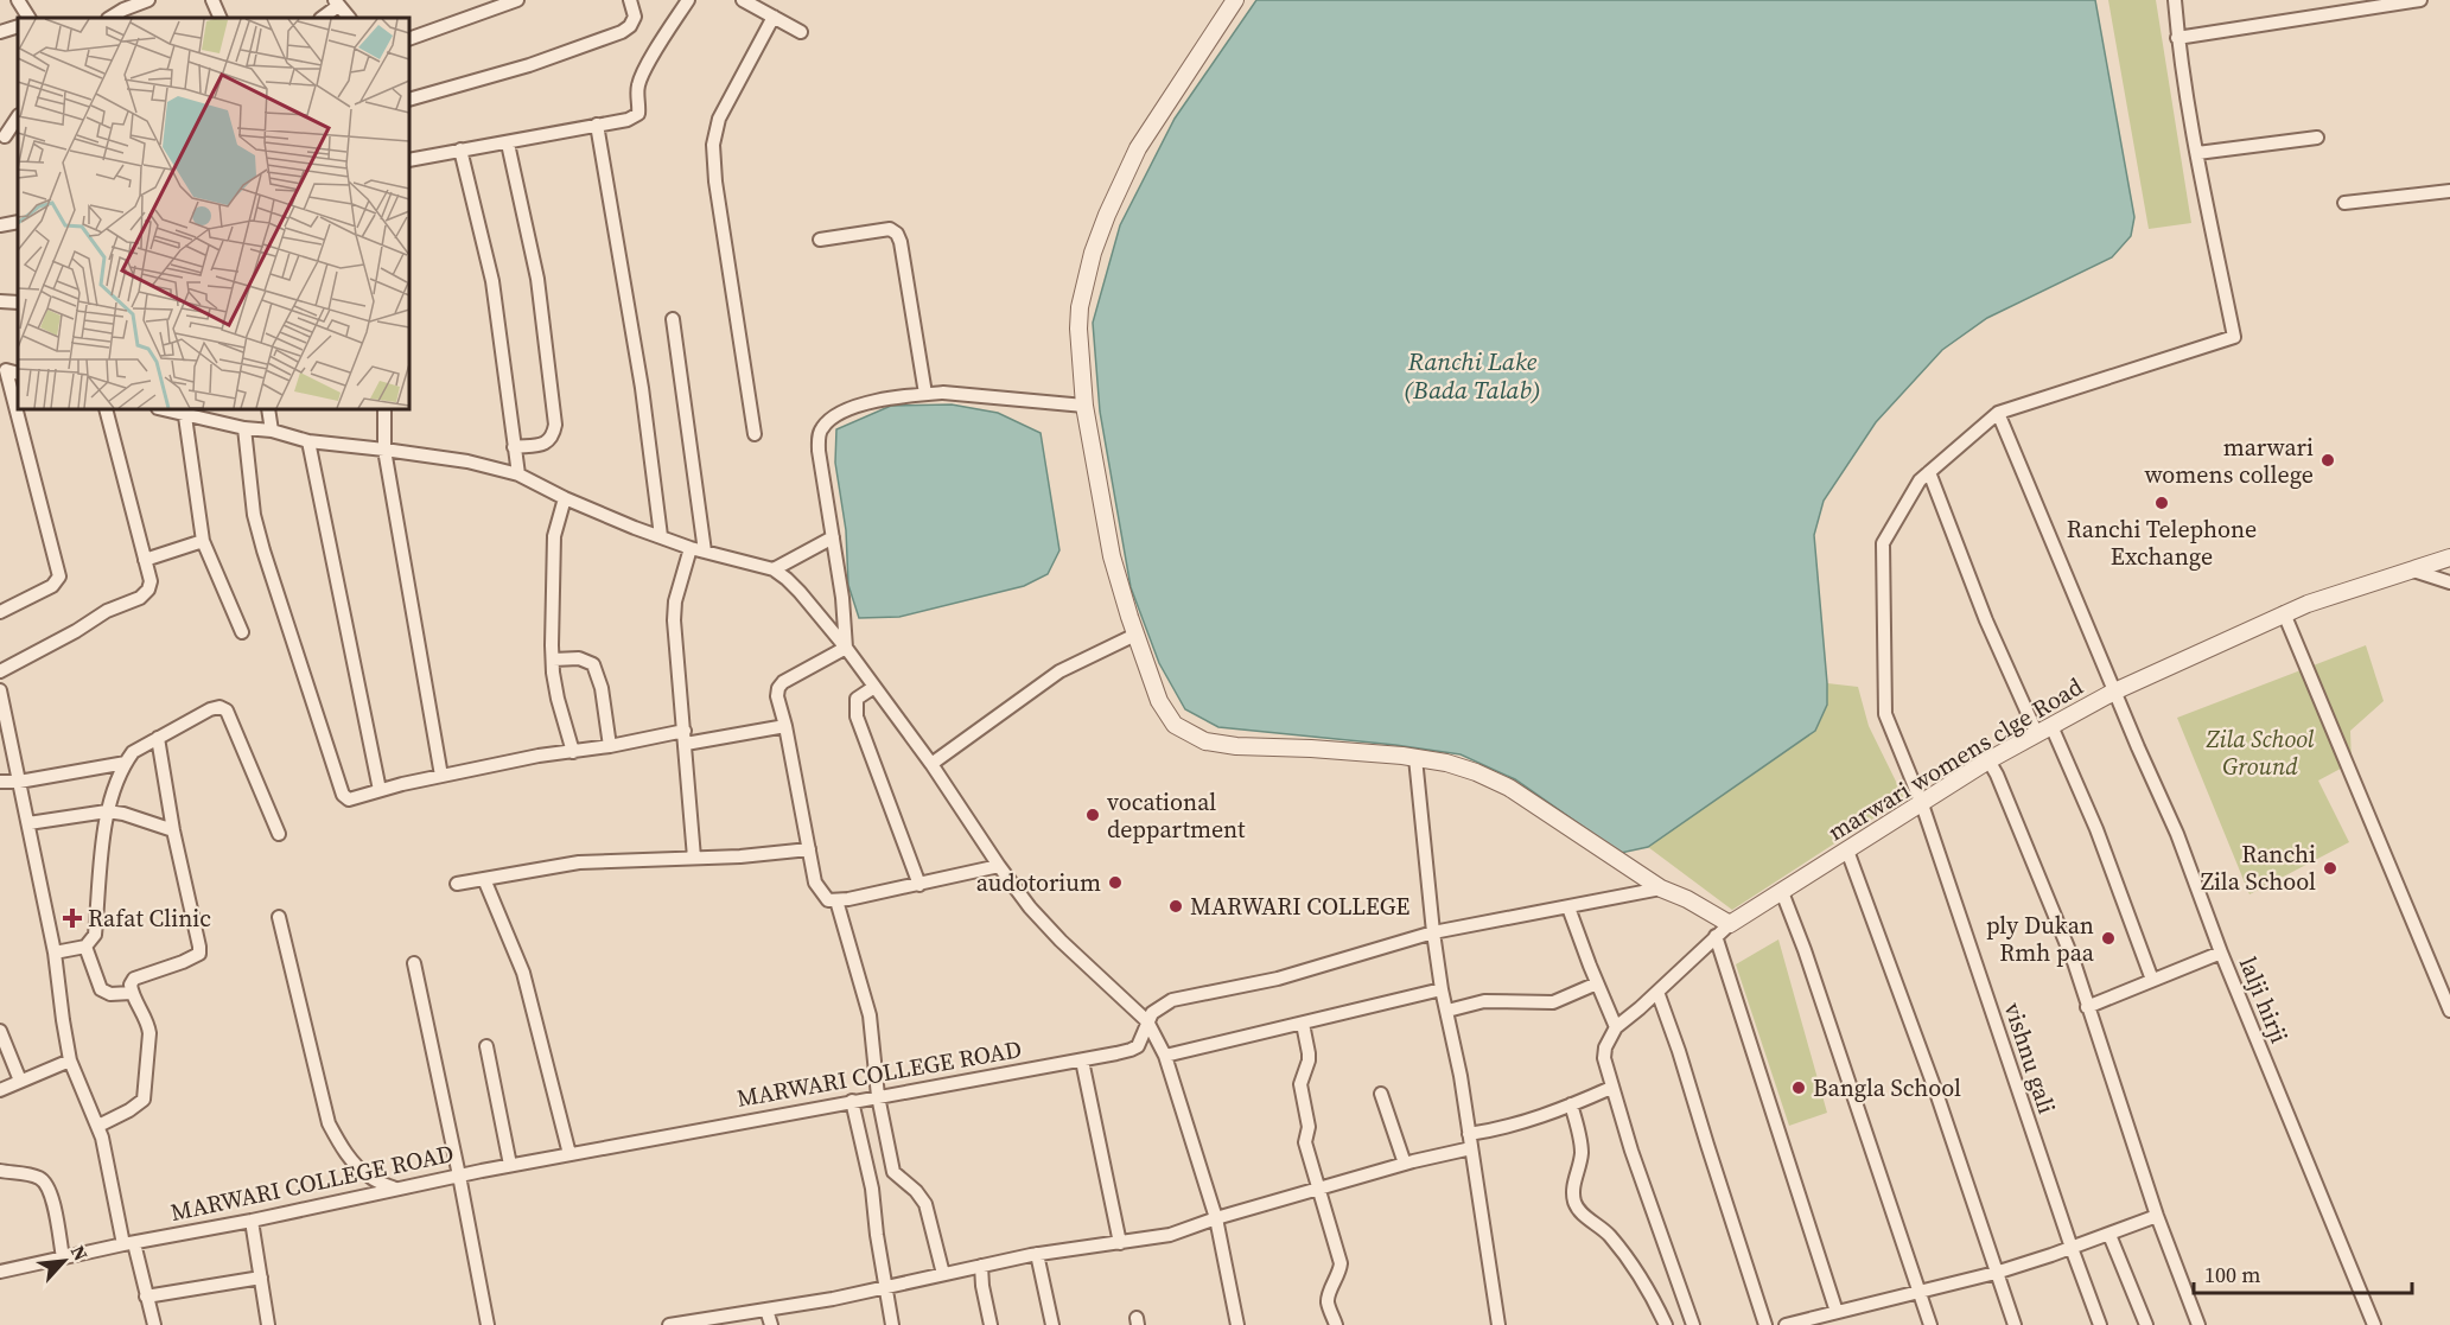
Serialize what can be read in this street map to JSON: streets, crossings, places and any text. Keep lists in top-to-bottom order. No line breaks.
{"streets":{"street":["marwari womens clge Road","lalji hirji","vishnu gali","MARWARI COLLEGE ROAD"]},"crossings":[["marwari womens clge Road","lalji hirji"],["marwari womens clge Road","vishnu gali"],["lalji hirji","vishnu gali"]],"water":["Ranchi Lake (Bada Talab)"],"parks":["Zila School Ground"],"places":{"other":["marwari womens college","Ranchi Telephone Exchange","vocational deppartment","Ranchi Zila School","audotorium","MARWARI COLLEGE","ply Dukan Rmh paa","Bangla School"],"health":["Rafat Clinic"]},"scale_bar":"100 m","north":"top right"}
